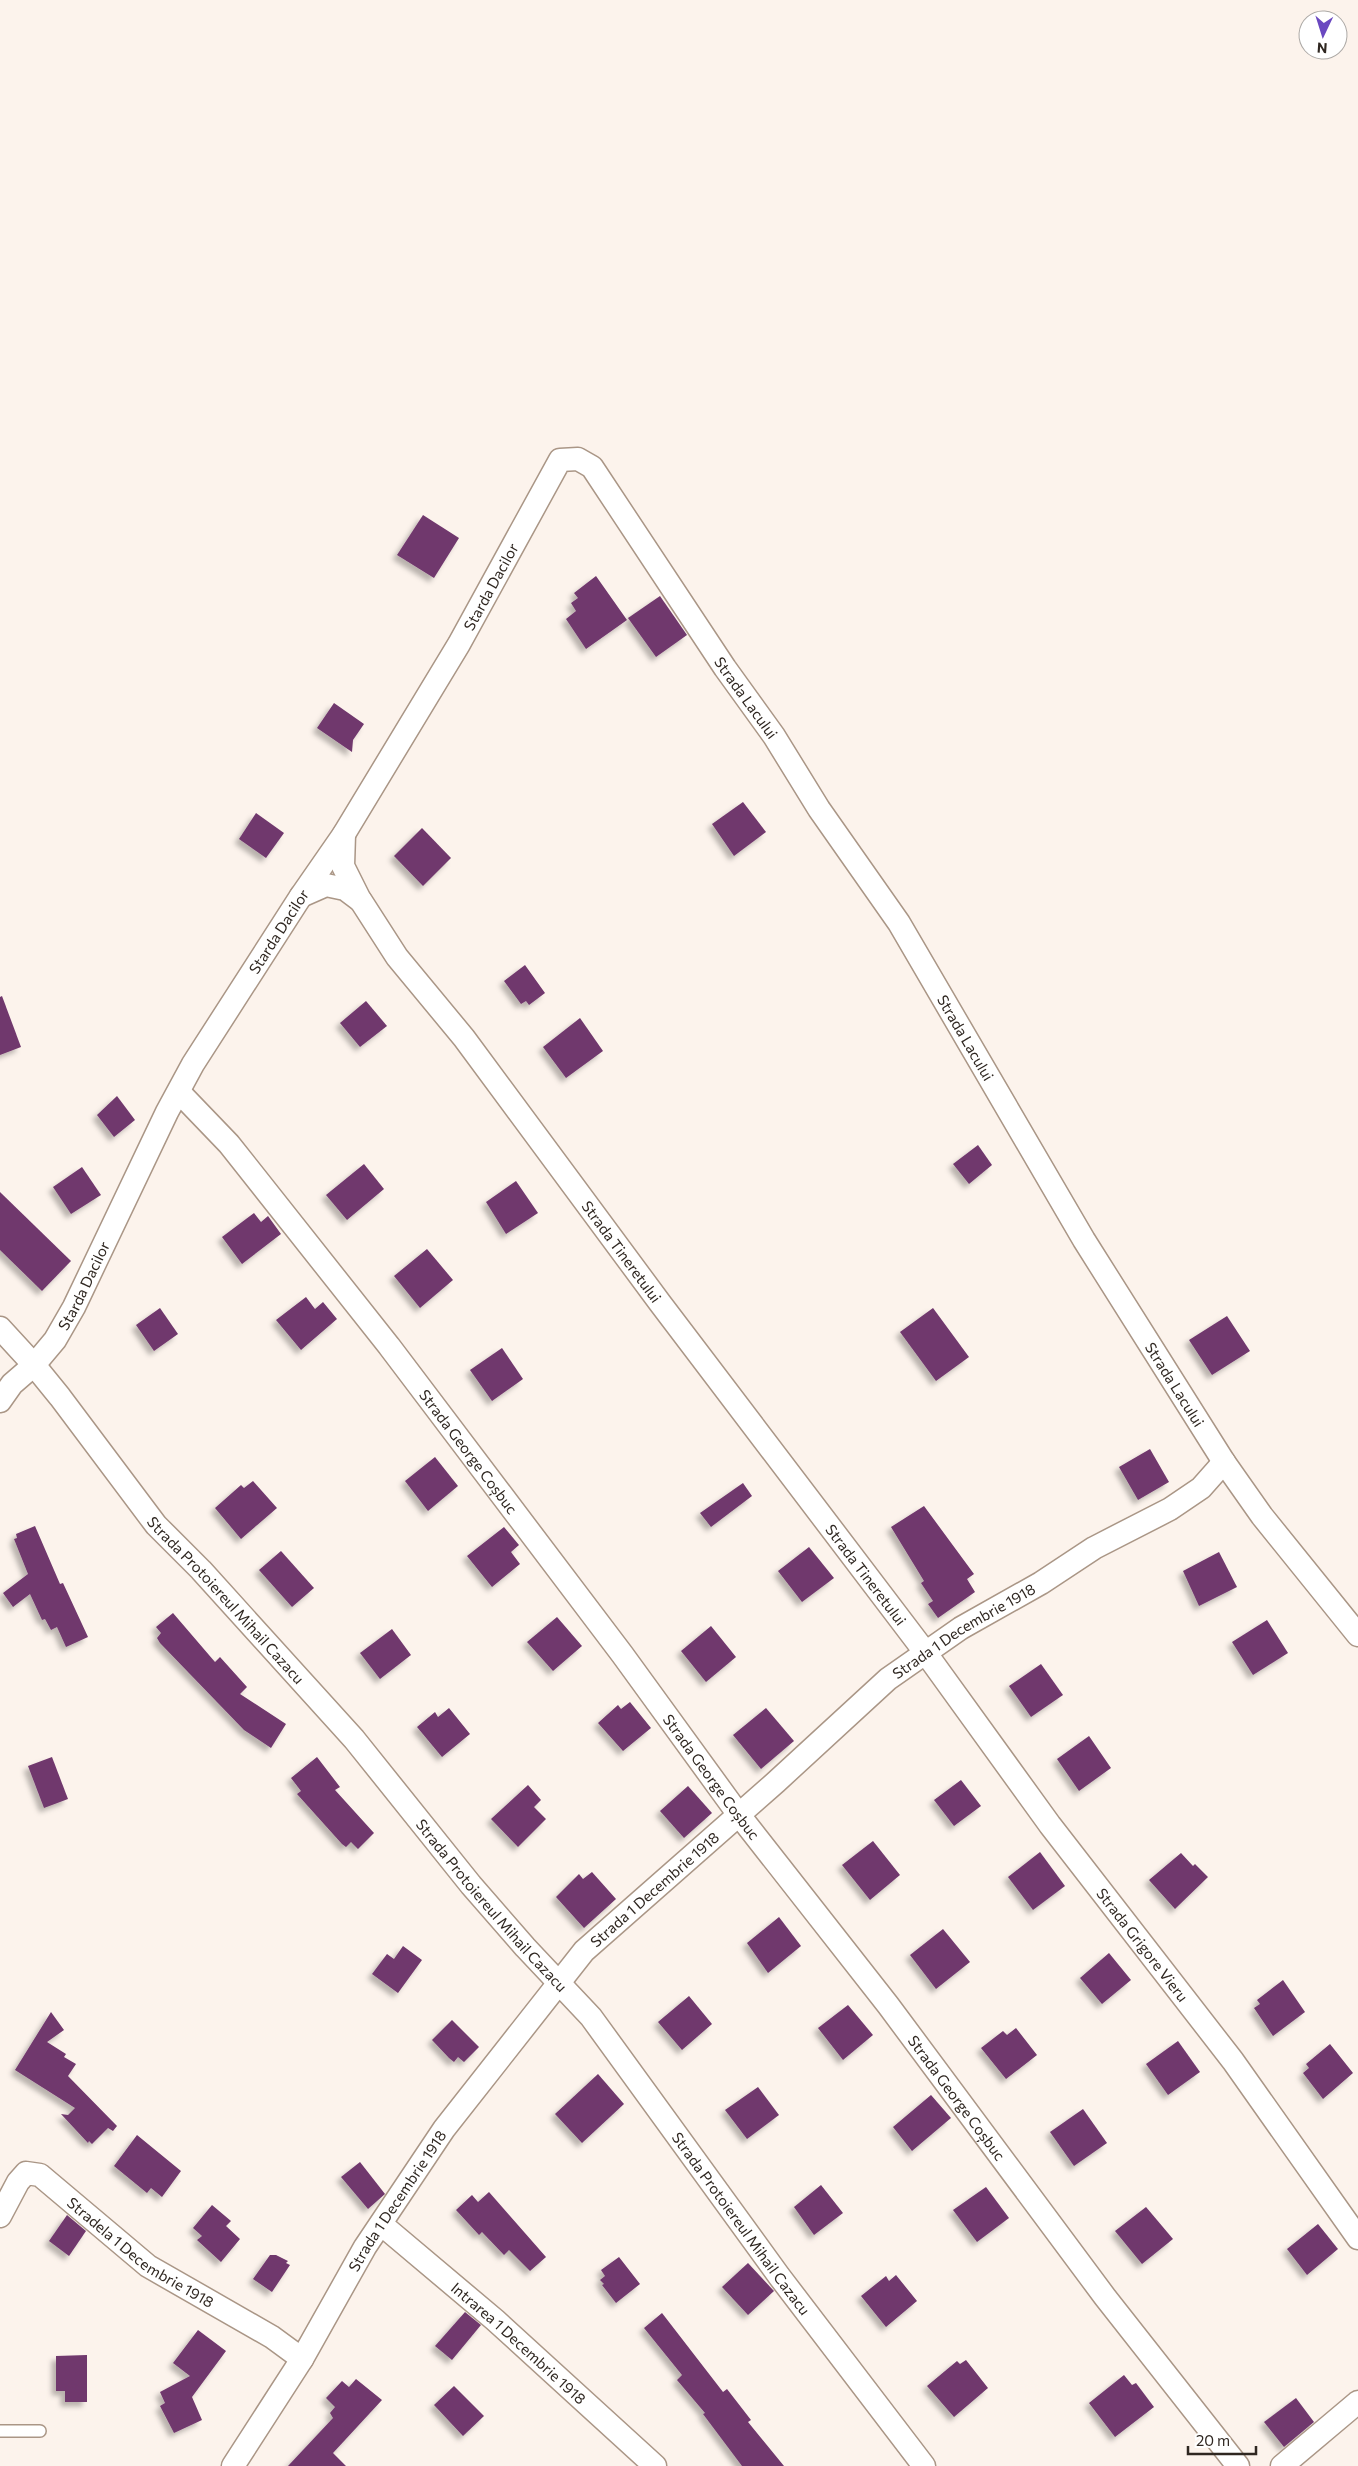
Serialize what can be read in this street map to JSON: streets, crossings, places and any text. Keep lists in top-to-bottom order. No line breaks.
{"streets":{"street":["Starda Dacilor","Strada Lacului","Strada Tineretului","Strada George Coșbuc","Strada Protoiereul Mihail Cazacu","Strada 1 Decembrie 1918","Strada Grigore Vieru","Stradela 1 Decembrie 1918","Intrarea 1 Decembrie 1918"]},"crossings":[["Starda Dacilor","Strada Lacului"],["Starda Dacilor","Strada Tineretului"],["Starda Dacilor","Strada George Coșbuc"],["Starda Dacilor","Strada Protoiereul Mihail Cazacu"],["Strada Lacului","Strada 1 Decembrie 1918"],["Strada Tineretului","Strada 1 Decembrie 1918"],["Strada Tineretului","Strada Grigore Vieru"],["Strada George Coșbuc","Strada 1 Decembrie 1918"],["Strada Protoiereul Mihail Cazacu","Strada 1 Decembrie 1918"],["Strada 1 Decembrie 1918","Strada Grigore Vieru"],["Strada 1 Decembrie 1918","Stradela 1 Decembrie 1918"],["Strada 1 Decembrie 1918","Intrarea 1 Decembrie 1918"]],"scale_bar":"20 m","north":"bottom"}
